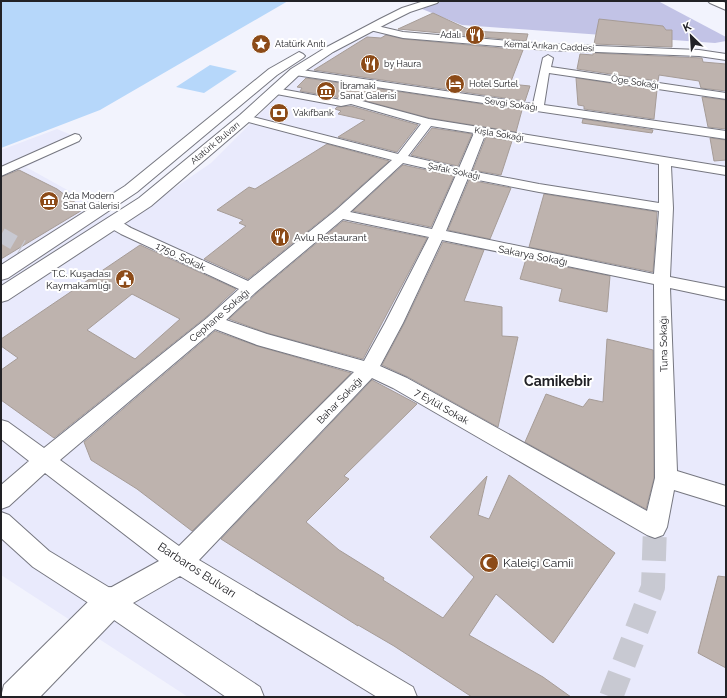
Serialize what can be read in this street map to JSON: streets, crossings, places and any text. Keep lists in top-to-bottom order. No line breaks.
{"streets":{"main road":["Atatürk Bulvarı"],"street":["Kemal Arıkan Caddesi","Öge Sokağı","Sevgi Sokağı","Kışla Sokağı","Şafak Sokağı","Sakarya Sokağı","1750. Sokak","Cephane Sokağı","Tuna Sokağı","Bahar Sokağı","7 Eylül Sokak","Barbaros Bulvarı"]},"crossings":[["Kemal Arıkan Caddesi","Atatürk Bulvarı"],["Sevgi Sokağı","Atatürk Bulvarı"],["Kışla Sokağı","Atatürk Bulvarı"],["Kışla Sokağı","Cephane Sokağı"],["Kışla Sokağı","Tuna Sokağı"],["Kışla Sokağı","Bahar Sokağı"],["Atatürk Bulvarı","Şafak Sokağı"],["Atatürk Bulvarı","1750. Sokak"],["Şafak Sokağı","Cephane Sokağı"],["Şafak Sokağı","Tuna Sokağı"],["Şafak Sokağı","Bahar Sokağı"],["Sakarya Sokağı","Cephane Sokağı"],["Sakarya Sokağı","Tuna Sokağı"],["Sakarya Sokağı","Bahar Sokağı"],["1750. Sokak","Cephane Sokağı"],["Cephane Sokağı","7 Eylül Sokak"],["Cephane Sokağı","Barbaros Bulvarı"],["Tuna Sokağı","7 Eylül Sokak"],["Bahar Sokağı","7 Eylül Sokak"],["Bahar Sokağı","Barbaros Bulvarı"]],"districts":["Camikebir"],"places":{"restaurant":["Adalı","by Haura","Avlu Restaurant"],"place":["Atatürk Anıtı"],"hotel":["Hotel Surtel"],"museum":["İbramaki Sanat Galerisi","Ada Modern Sanat Galerisi"],"bank":["Vakıfbank"],"public building":["T.C. Kuşadası Kaymakamlığı"],"mosque":["Kaleiçi Camii"]},"north":"top left"}
